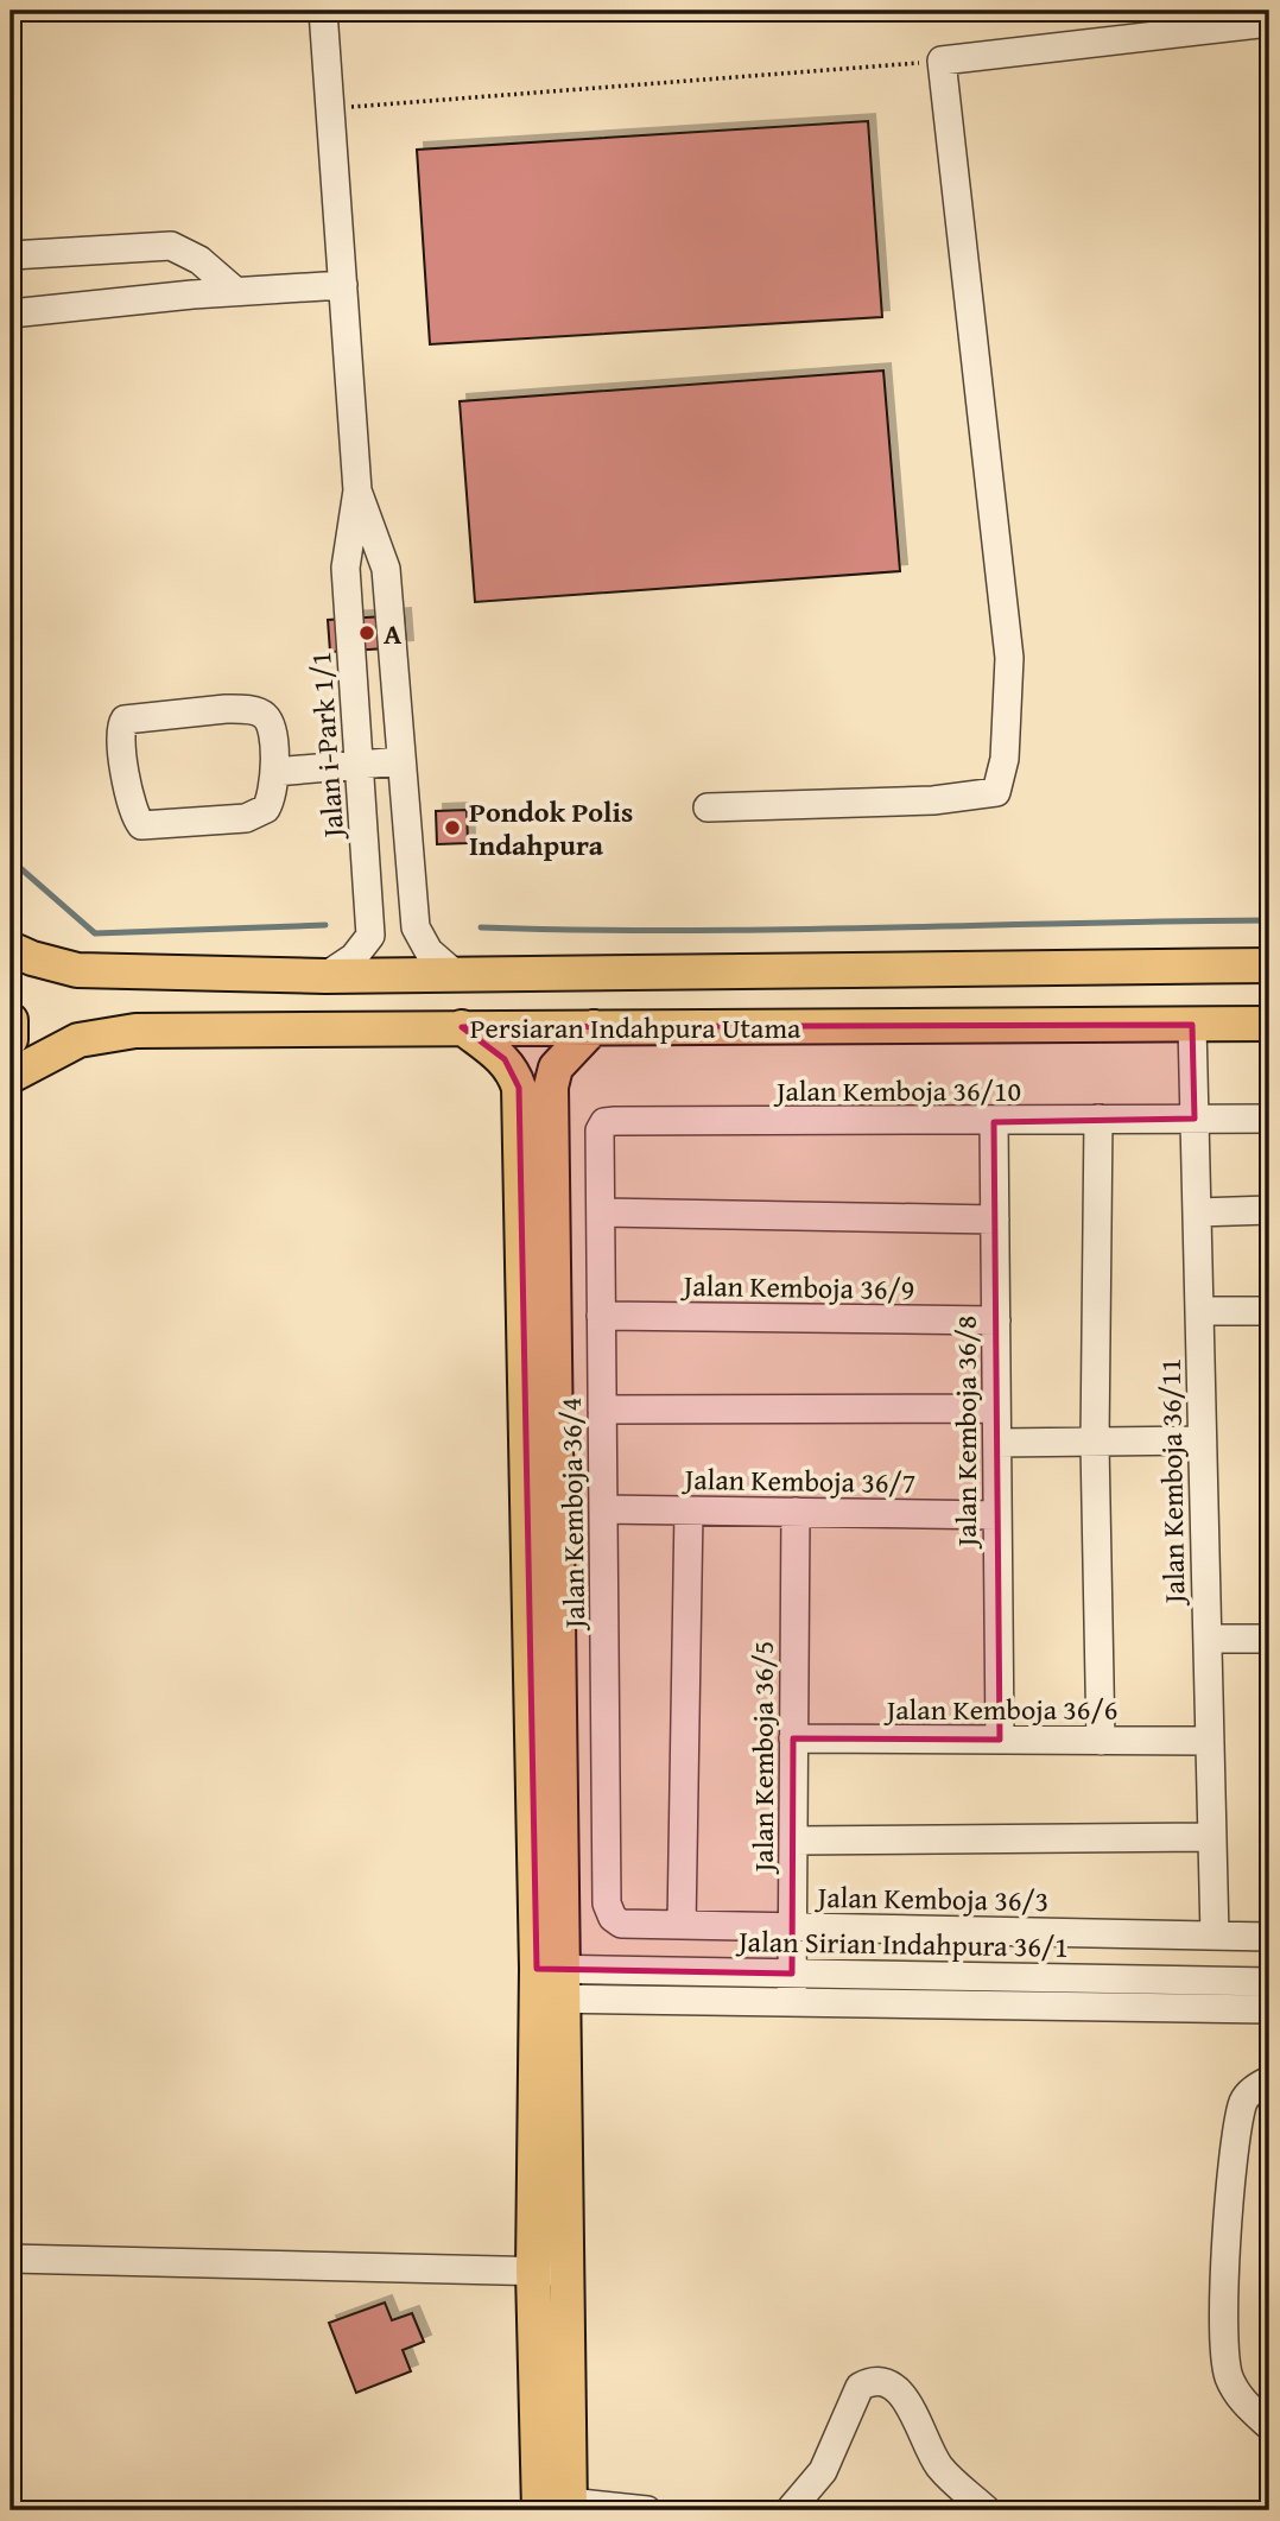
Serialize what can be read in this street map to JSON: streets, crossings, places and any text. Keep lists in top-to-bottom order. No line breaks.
{"streets":{"main road":["Persiaran Indahpura Utama"],"street":["Jalan i-Park 1/1","Jalan Kemboja 36/10","Jalan Kemboja 36/9","Jalan Kemboja 36/8","Jalan Kemboja 36/7","Jalan Kemboja 36/11","Jalan Kemboja 36/4","Jalan Kemboja 36/6","Jalan Kemboja 36/5","Jalan Kemboja 36/3","Jalan Sirian Indahpura 36/1"]},"crossings":[["Jalan i-Park 1/1","Persiaran Indahpura Utama"],["Persiaran Indahpura Utama","Jalan Kemboja 36/11"],["Jalan Kemboja 36/10","Jalan Kemboja 36/8"],["Jalan Kemboja 36/10","Jalan Kemboja 36/11"],["Jalan Kemboja 36/10","Jalan Kemboja 36/4"],["Jalan Kemboja 36/9","Jalan Kemboja 36/8"],["Jalan Kemboja 36/9","Jalan Kemboja 36/4"],["Jalan Kemboja 36/8","Jalan Kemboja 36/7"],["Jalan Kemboja 36/8","Jalan Kemboja 36/6"],["Jalan Kemboja 36/7","Jalan Kemboja 36/4"],["Jalan Kemboja 36/7","Jalan Kemboja 36/5"],["Jalan Kemboja 36/11","Jalan Kemboja 36/6"],["Jalan Kemboja 36/11","Jalan Kemboja 36/3"],["Jalan Kemboja 36/4","Jalan Kemboja 36/3"],["Jalan Kemboja 36/6","Jalan Kemboja 36/5"],["Jalan Kemboja 36/5","Jalan Kemboja 36/3"],["Jalan Kemboja 36/5","Jalan Sirian Indahpura 36/1"]],"places":["A","Pondok Polis Indahpura"]}
